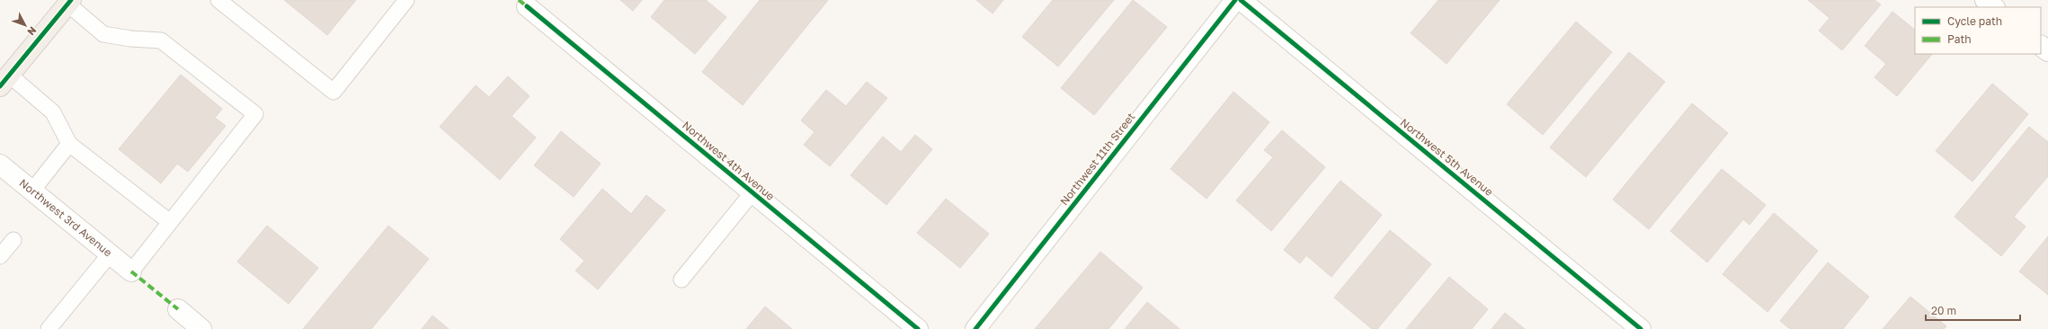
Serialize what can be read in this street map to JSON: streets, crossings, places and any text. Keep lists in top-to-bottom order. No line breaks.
{"streets":{"street":["Northwest 5th Avenue","Northwest 11th Street","Northwest 4th Avenue","Northwest 3rd Avenue"]},"legend":["Cycle path","Path"],"scale_bar":"20 m","north":"bottom right"}
